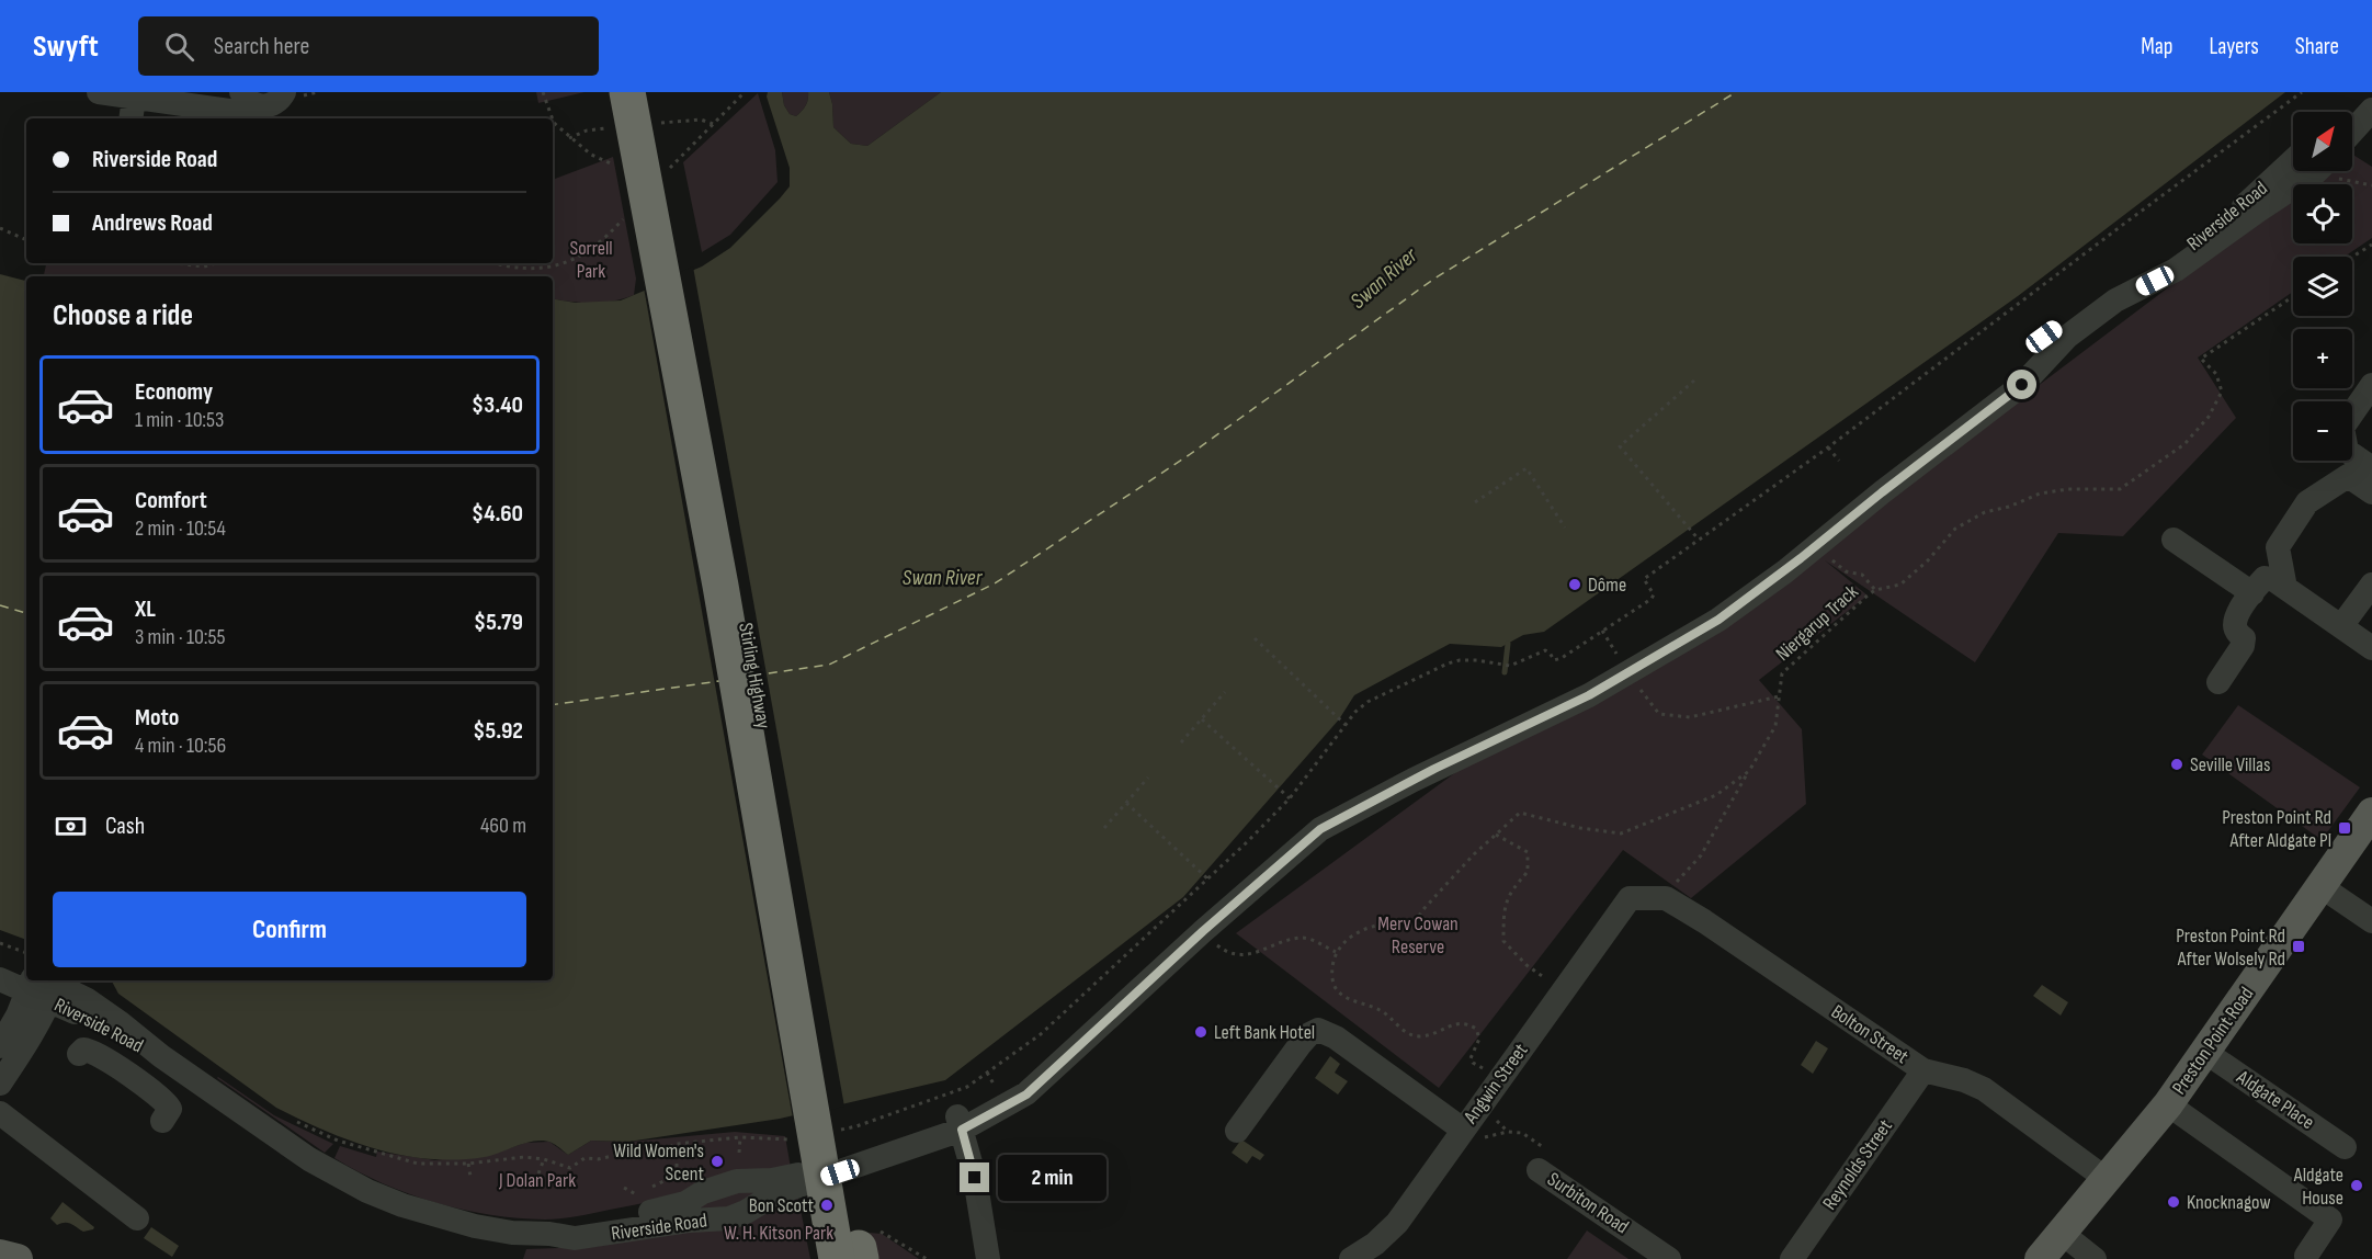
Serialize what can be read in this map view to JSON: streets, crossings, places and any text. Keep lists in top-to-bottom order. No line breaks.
{"streets":{"highway":["Stirling Highway"],"main road":["Preston Point Road"],"street":["Riverside Road","Bolton Street","Angwin Street","Aldgate Place","Reynolds Street","Surbiton Road"],"path":["Niergarup Track"]},"crossings":[["Bolton Street","Preston Point Road"],["Bolton Street","Angwin Street"],["Bolton Street","Reynolds Street"],["Preston Point Road","Aldgate Place"]],"water":["Swan River"],"parks":["Sorrell Park","Merv Cowan Reserve","J Dolan Park","W. H. Kitson Park"],"places":{"other":["Dôme","Seville Villas","Left Bank Hotel","Wild Women's Scent","Aldgate House","Knocknagow","Bon Scott"],"transit":["Preston Point Rd After Aldgate Pl","Preston Point Rd After Wolsely Rd"]},"north":"top right","page":{"header":"Swyft","search":"Search here","nav":["Map","Layers","Share"],"map_buttons":["+","−"],"banner":["Riverside Road","Andrews Road"],"heading":"Choose a ride","list":[{"name":"Economy","note":"1 min · 10:53","value":"$3.40"},{"name":"Comfort","note":"2 min · 10:54","value":"$4.60"},{"name":"XL","note":"3 min · 10:55","value":"$5.79"},{"name":"Moto","note":"4 min · 10:56","value":"$5.92"}],"pay":["Cash","460 m"],"buttons":"Confirm","bubble":"2 min"}}
